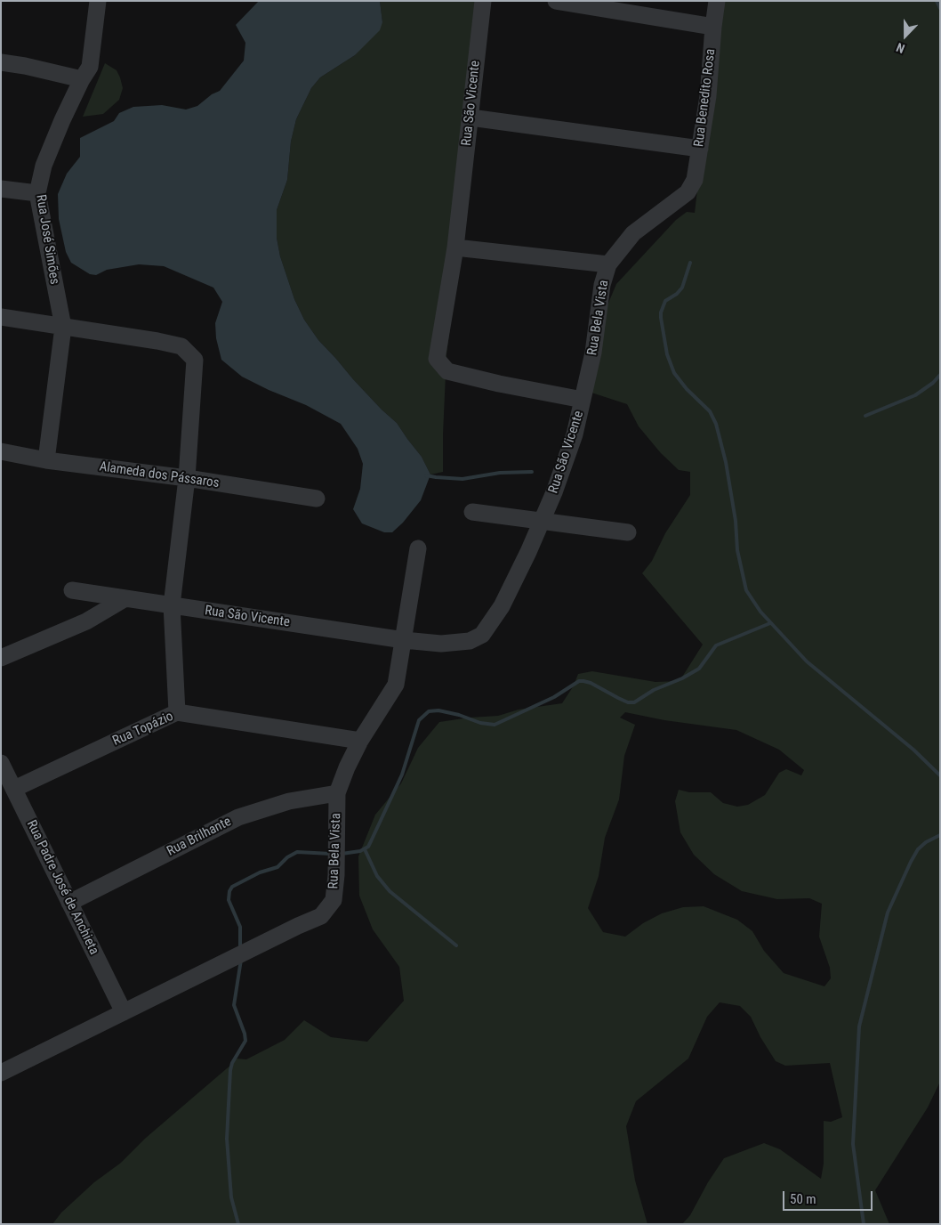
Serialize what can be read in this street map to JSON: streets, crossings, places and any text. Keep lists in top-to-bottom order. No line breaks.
{"streets":{"street":["Rua Benedito Rosa","Rua São Vicente","Rua José Simões","Rua Bela Vista","Alameda dos Pássaros","Rua Topázio","Rua Brilhante","Rua Padre José de Anchieta"]},"crossings":[["Rua Benedito Rosa","Rua Bela Vista"],["Rua São Vicente","Rua Bela Vista"],["Rua José Simões","Alameda dos Pássaros"],["Rua Bela Vista","Rua Topázio"],["Rua Bela Vista","Rua Brilhante"],["Rua Bela Vista","Rua Padre José de Anchieta"],["Rua Topázio","Rua Padre José de Anchieta"],["Rua Brilhante","Rua Padre José de Anchieta"]],"scale_bar":"50 m","north":"bottom"}
